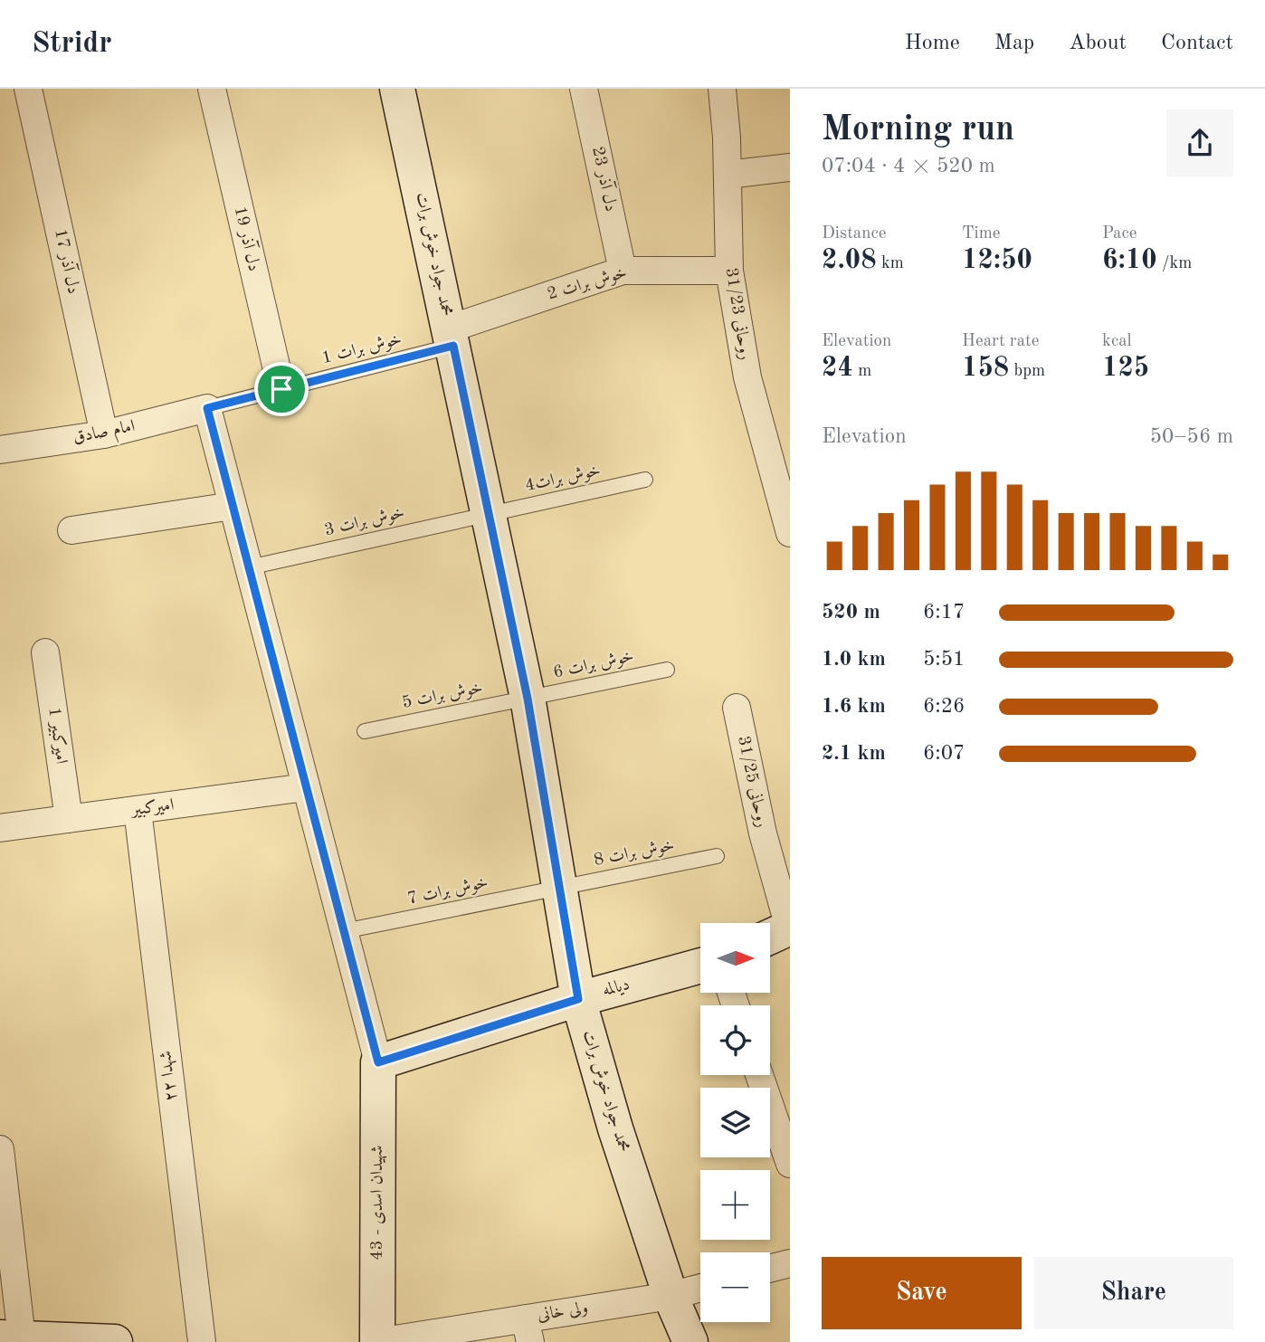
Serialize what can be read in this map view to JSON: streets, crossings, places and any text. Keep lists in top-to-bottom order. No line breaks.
{"streets":{"street":["دل آذر 23","دل آذر 19","محمد جواد خوش برات","دل آذر 17","خوش برات 2","روحانی 31/23","امام صادق","امیرکبیر 1","روحانی 31/25","امیرکبیر","دیالمه","شهدا ۲۲","شهیدان اسدی - 43","ولی خانی"],"lane":["خوش برات 1","خوش برات4","خوش برات 3","خوش برات 6","خوش برات 5","خوش برات 8","خوش برات 7"]},"crossings":[["دل آذر 23","خوش برات 2"],["دل آذر 19","خوش برات 1"],["محمد جواد خوش برات","خوش برات 2"],["محمد جواد خوش برات","خوش برات 1"],["محمد جواد خوش برات","خوش برات4"],["محمد جواد خوش برات","خوش برات 3"],["محمد جواد خوش برات","خوش برات 6"],["محمد جواد خوش برات","خوش برات 5"],["محمد جواد خوش برات","خوش برات 8"],["محمد جواد خوش برات","خوش برات 7"],["محمد جواد خوش برات","دیالمه"],["محمد جواد خوش برات","ولی خانی"],["دل آذر 17","امام صادق"],["خوش برات 2","روحانی 31/23"],["خوش برات 2","خوش برات 1"],["خوش برات 1","امام صادق"],["خوش برات4","خوش برات 3"],["خوش برات 6","خوش برات 5"],["امیرکبیر 1","امیرکبیر"],["امیرکبیر","شهدا ۲۲"],["خوش برات 8","خوش برات 7"],["دیالمه","شهیدان اسدی - 43"],["شهیدان اسدی - 43","ولی خانی"]],"north":"right","page":{"header":"Stridr","nav":["Home","Map","About","Contact"],"heading":["Morning run","07:04 · 4 × 520 m"],"stats":[["Distance","2.08 km"],["Time","12:50"],["Pace","6:10 /km"],["Elevation","24 m"],["Heart rate","158 bpm"],["kcal","125"]],"chart":["Elevation","50–56 m"],"list":[{"name":"520 m","note":"6:17"},{"name":"1.0 km","note":"5:51"},{"name":"1.6 km","note":"6:26"},{"name":"2.1 km","note":"6:07"}],"map_buttons":["+","−"],"buttons":["Save","Share"]}}
